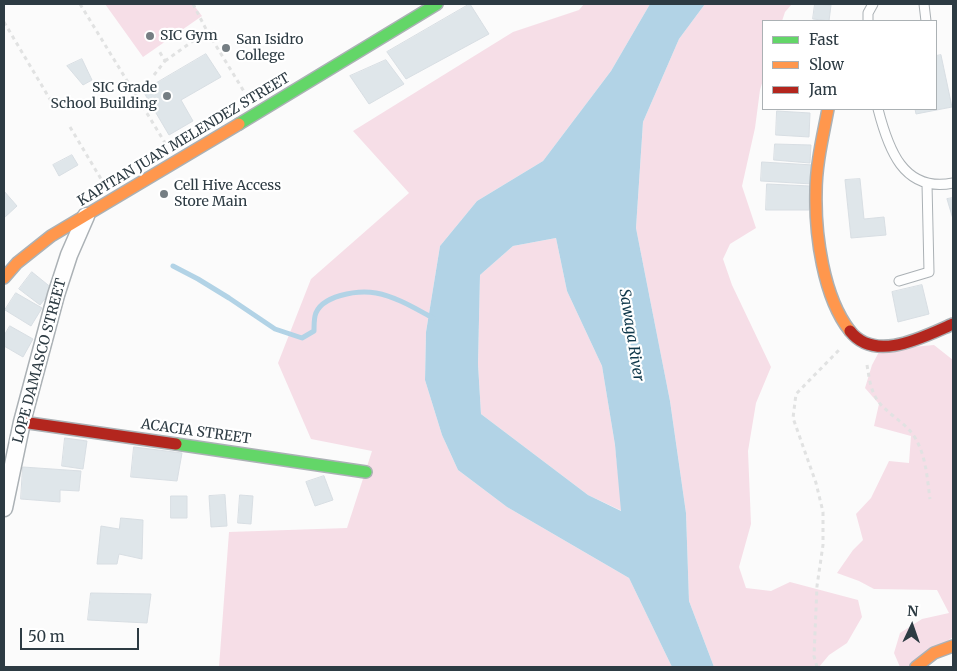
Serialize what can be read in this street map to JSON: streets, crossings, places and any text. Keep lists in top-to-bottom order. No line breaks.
{"streets":{"street":["KAPITAN JUAN MELENDEZ STREET","LOPE DAMASCO STREET","ACACIA STREET"]},"crossings":[["KAPITAN JUAN MELENDEZ STREET","LOPE DAMASCO STREET"],["LOPE DAMASCO STREET","ACACIA STREET"]],"water":["Sawaga River"],"places":["SIC Gym","San Isidro College","SIC Grade School Building","Cell Hive Access Store Main"],"legend":["Fast","Slow","Jam"],"scale_bar":"50 m","north":"top"}
